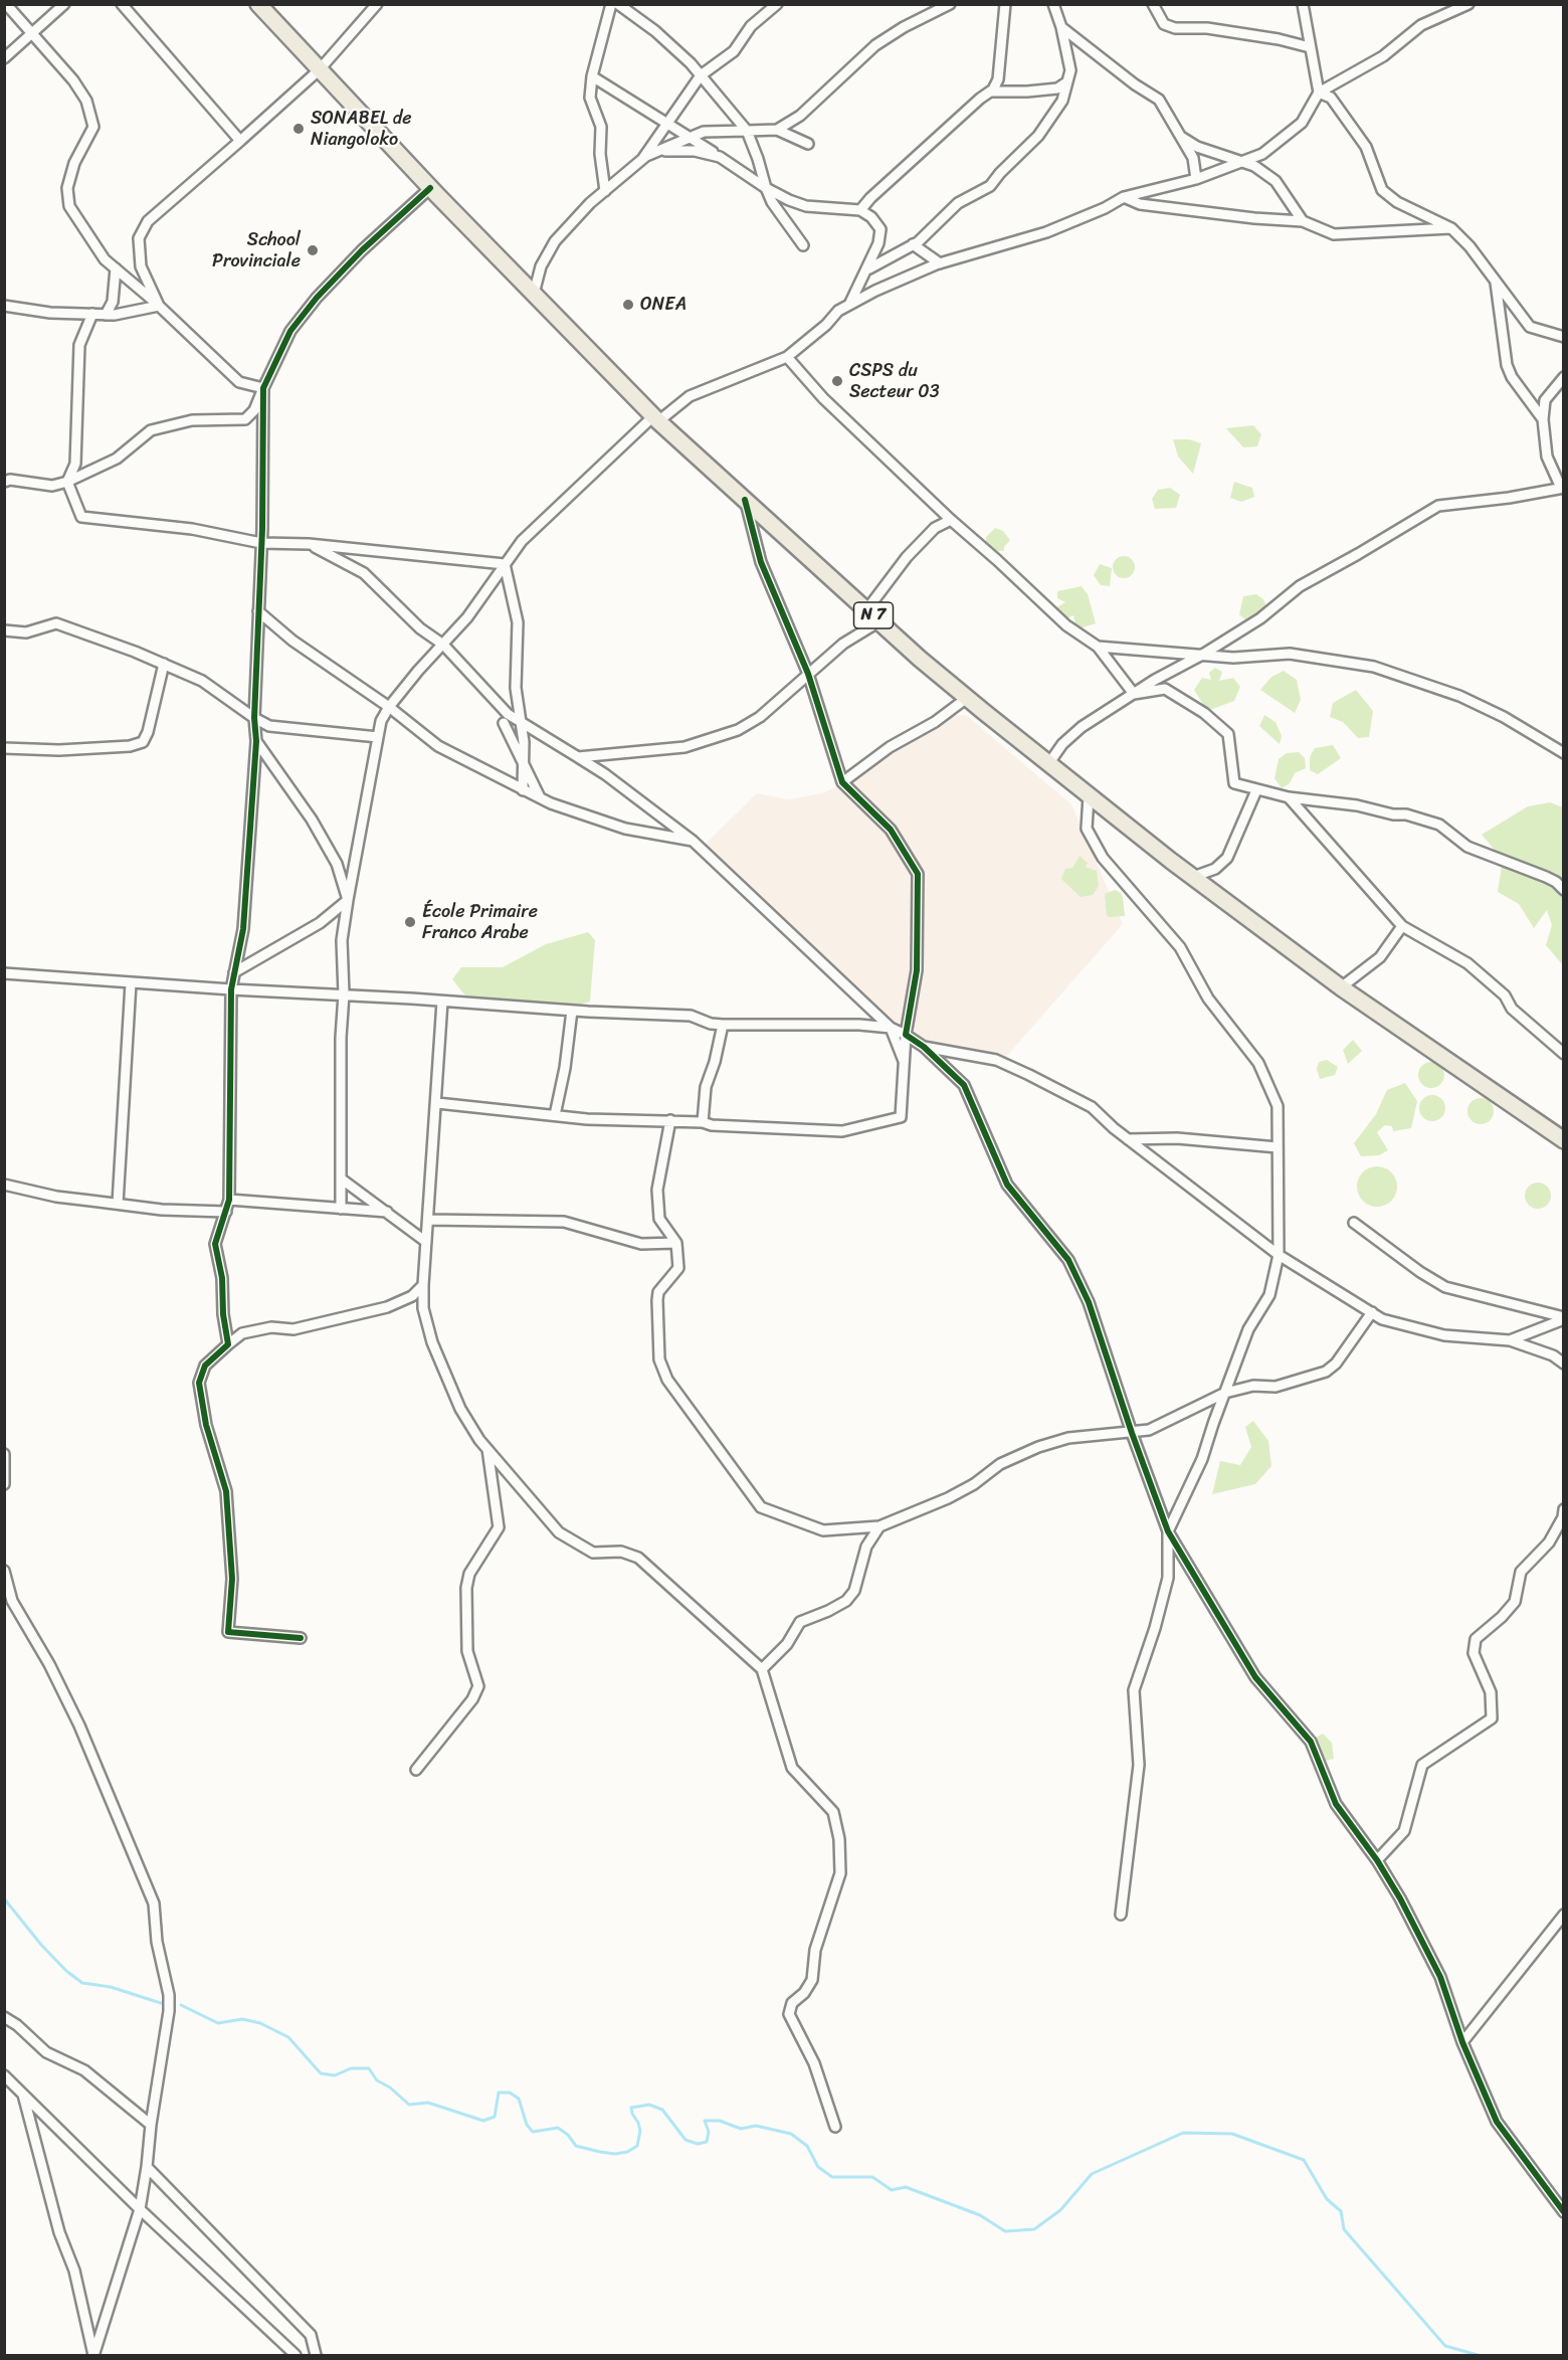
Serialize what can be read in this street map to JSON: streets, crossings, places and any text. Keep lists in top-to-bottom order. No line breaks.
{"streets":{"highway":["N 7"]},"places":["SONABEL de Niangoloko","School Provinciale","ONEA","CSPS du Secteur 03","École Primaire Franco Arabe"]}
